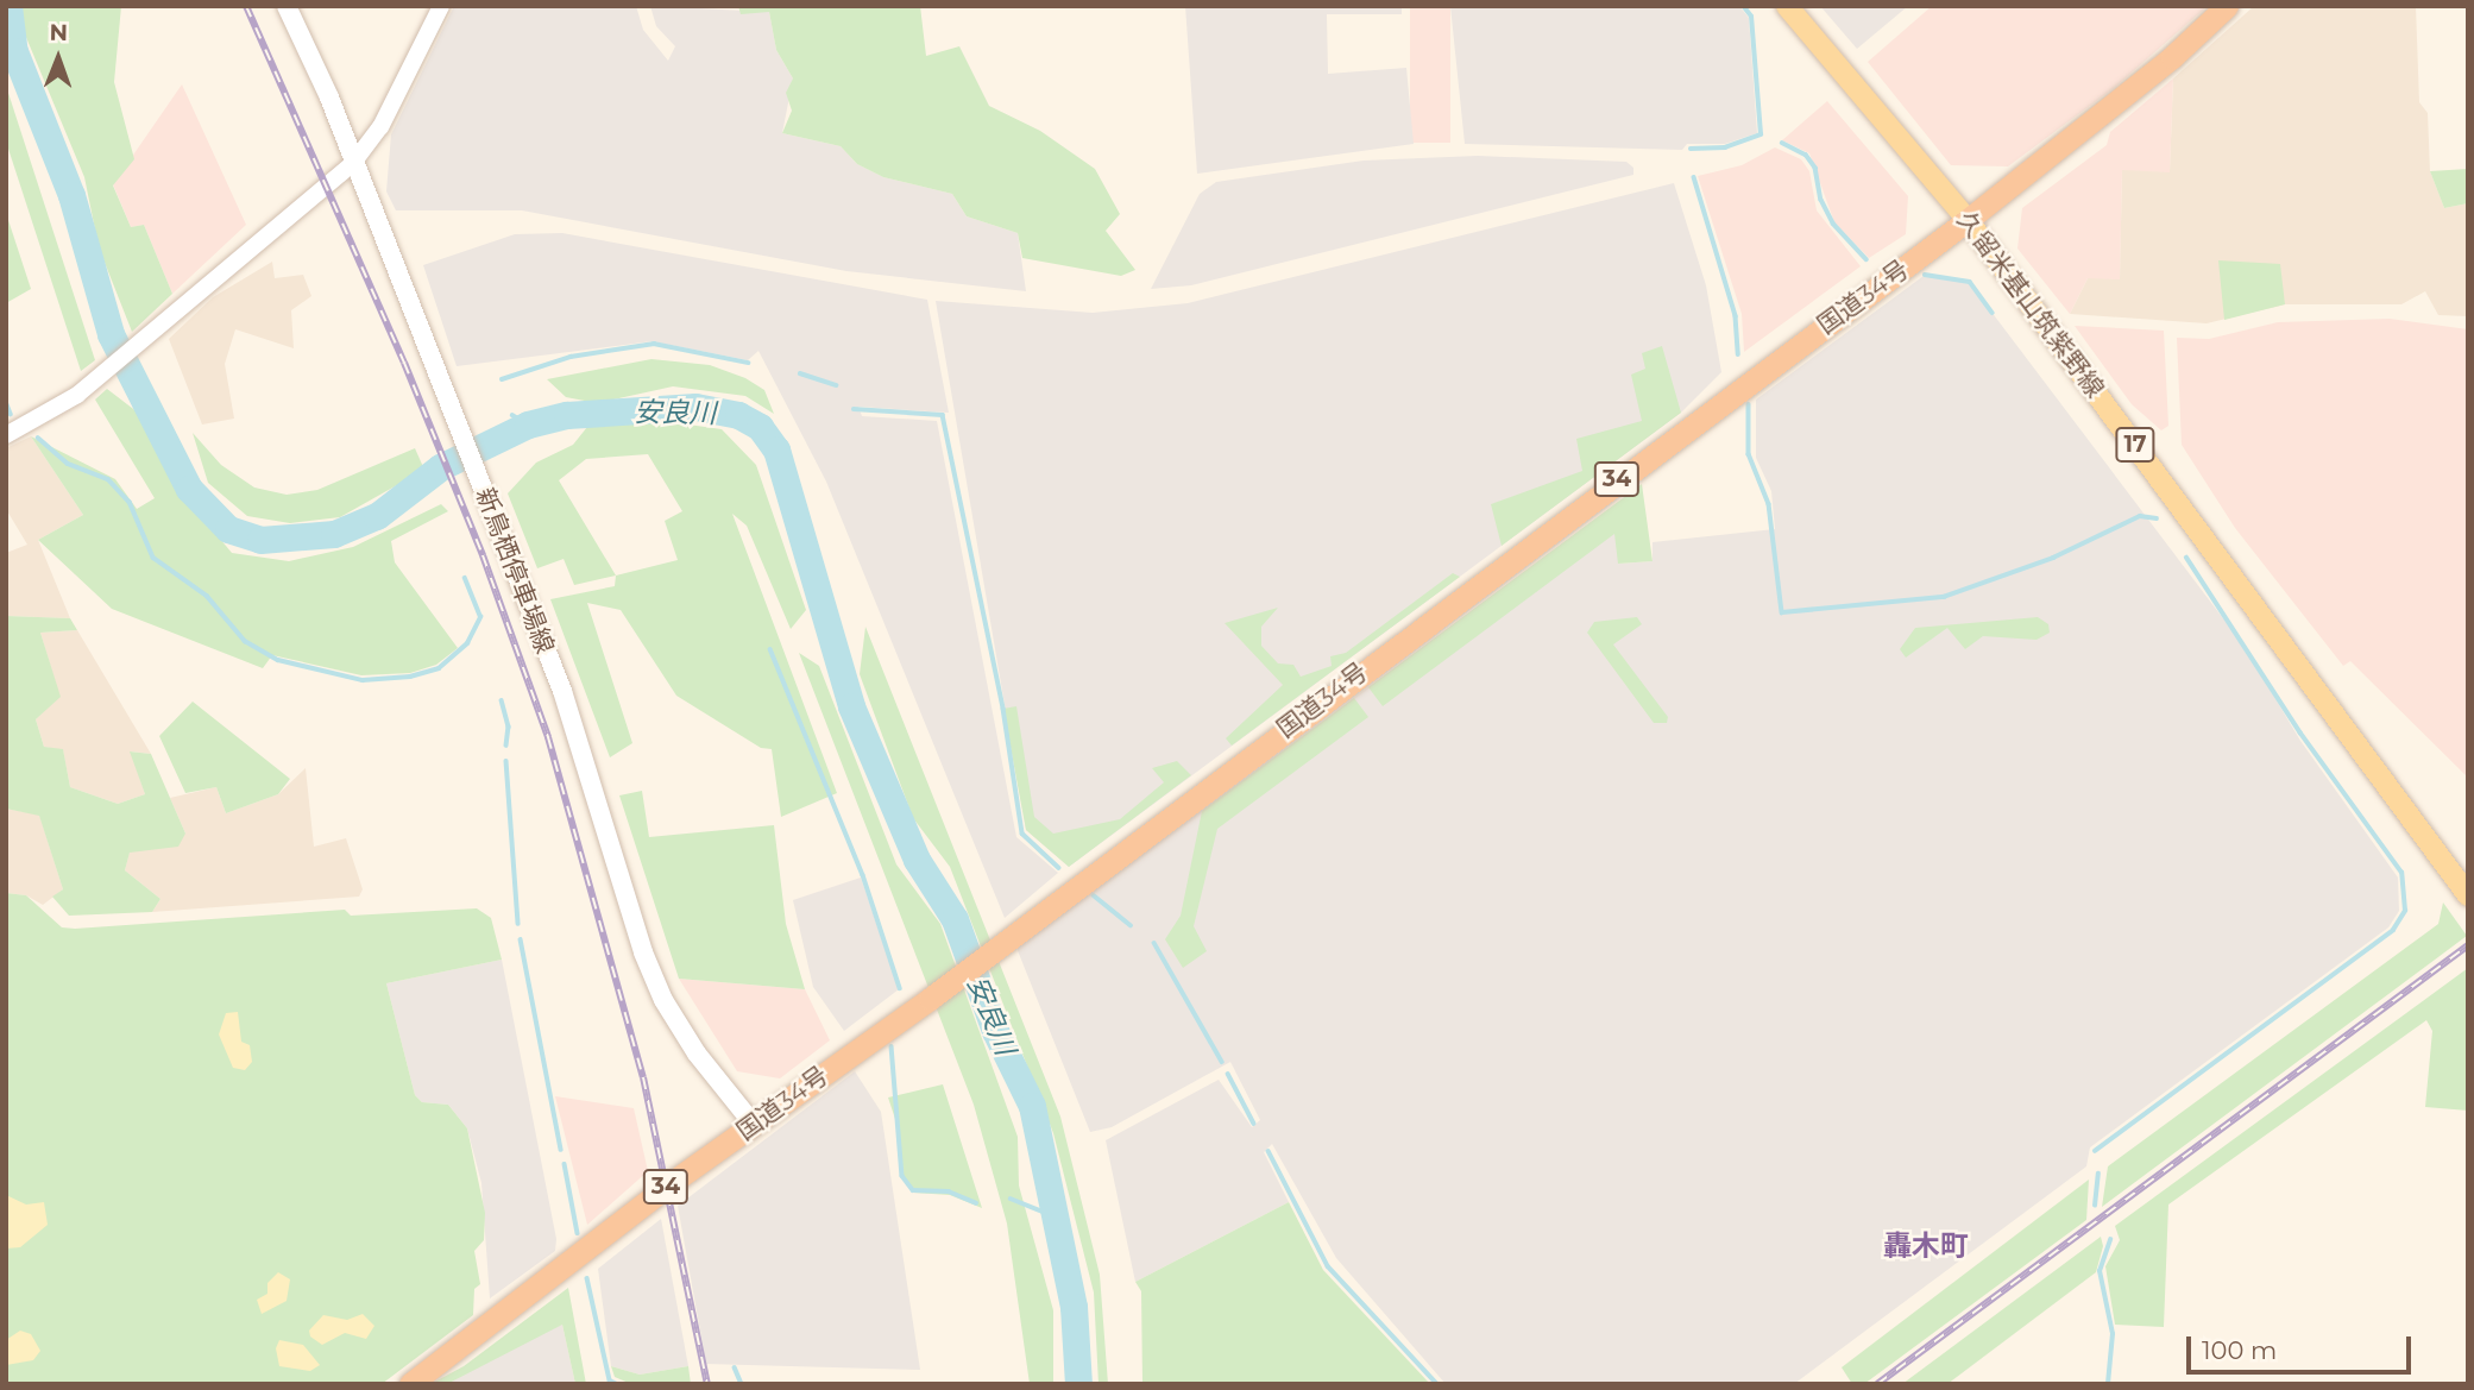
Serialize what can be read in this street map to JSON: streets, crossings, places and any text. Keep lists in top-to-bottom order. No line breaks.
{"streets":{"highway":["国道34号","34"],"main road":["久留米基山筑紫野線","17","新鳥栖停車場線"]},"crossings":[["国道34号","久留米基山筑紫野線"],["国道34号","新鳥栖停車場線"]],"districts":["轟木町"],"water":["安良川"],"scale_bar":"100 m","north":"top"}
